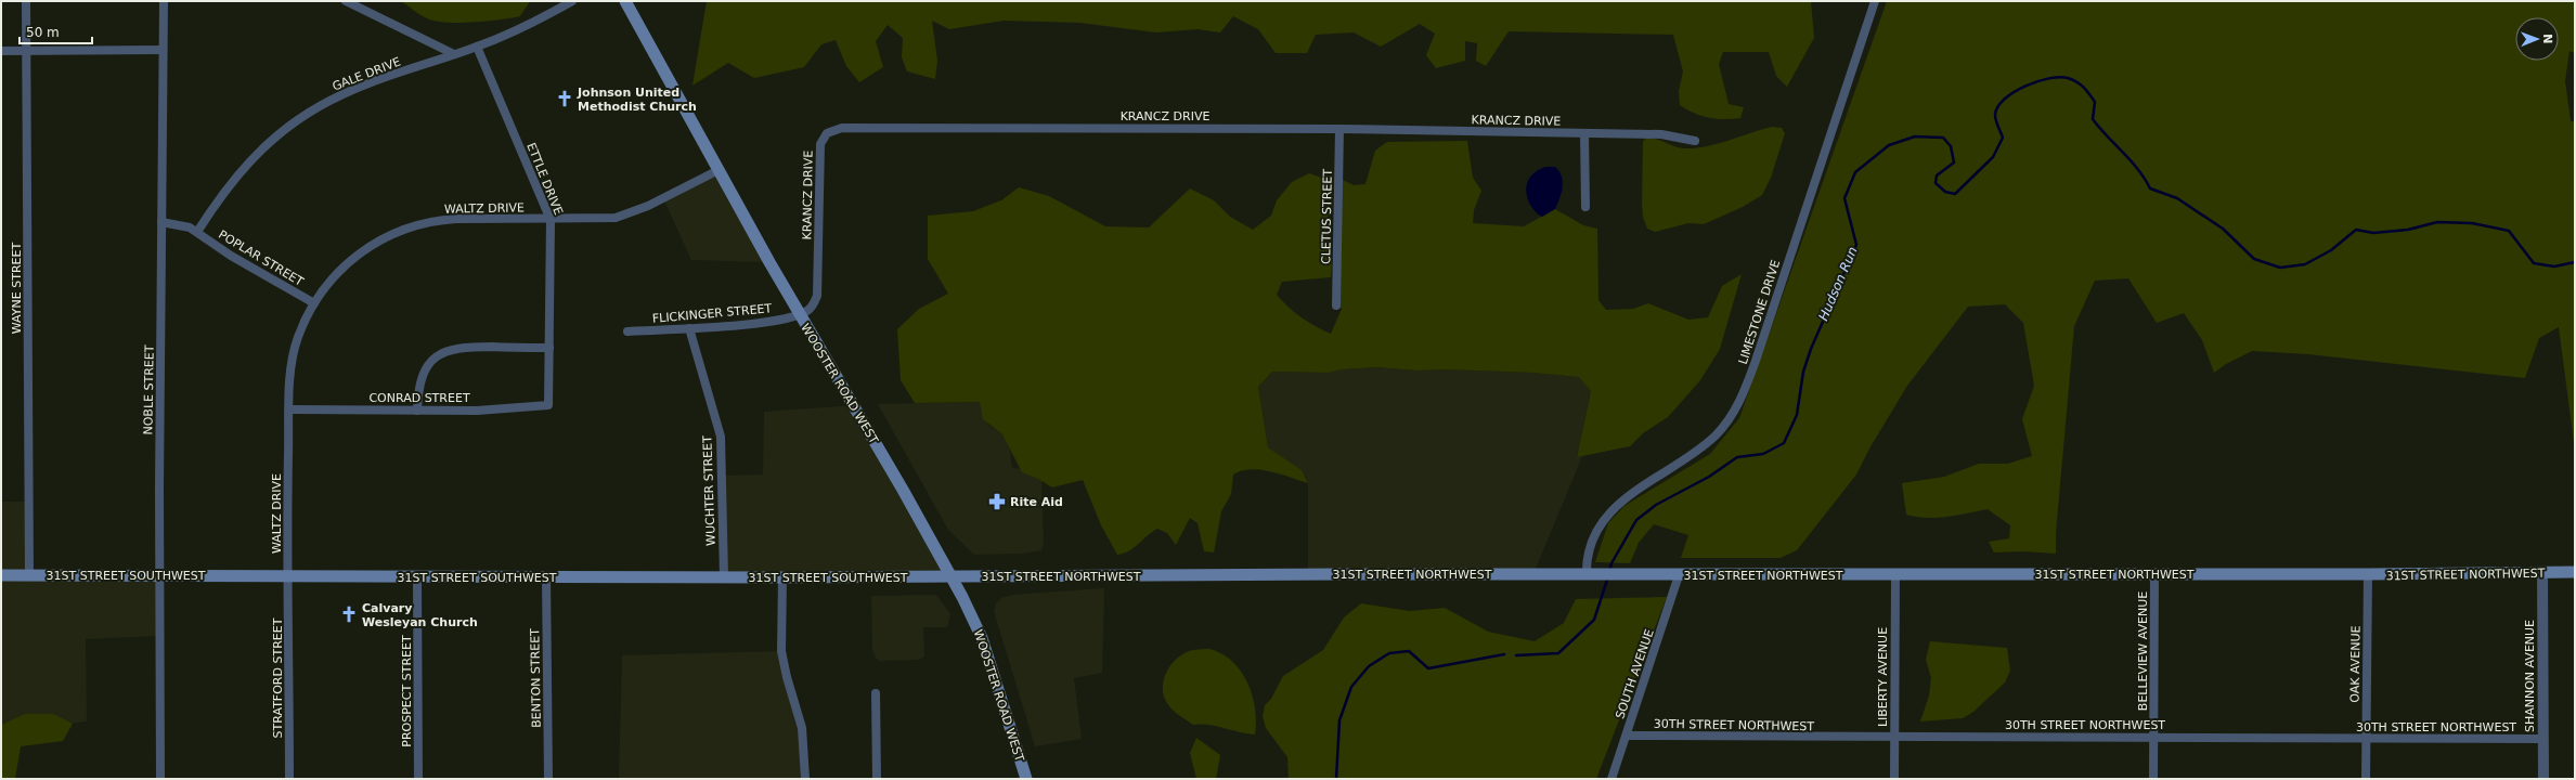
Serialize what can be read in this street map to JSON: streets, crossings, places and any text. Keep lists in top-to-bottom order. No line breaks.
{"streets":{"main road":["WOOSTER ROAD WEST","31ST STREET NORTHWEST","31ST STREET SOUTHWEST"],"street":["GALE DRIVE","KRANCZ DRIVE","ETTLE DRIVE","WALTZ DRIVE","CLETUS STREET","POPLAR STREET","WAYNE STREET","LIMESTONE DRIVE","FLICKINGER STREET","NOBLE STREET","CONRAD STREET","WUCHTER STREET","BELLEVIEW AVENUE","OAK AVENUE","SOUTH AVENUE","SHANNON AVENUE","LIBERTY AVENUE","STRATFORD STREET","BENTON STREET","PROSPECT STREET","30TH STREET NORTHWEST"]},"crossings":[["GALE DRIVE","ETTLE DRIVE"],["GALE DRIVE","POPLAR STREET"],["KRANCZ DRIVE","CLETUS STREET"],["KRANCZ DRIVE","FLICKINGER STREET"],["KRANCZ DRIVE","WOOSTER ROAD WEST"],["ETTLE DRIVE","WALTZ DRIVE"],["ETTLE DRIVE","CONRAD STREET"],["WALTZ DRIVE","POPLAR STREET"],["WALTZ DRIVE","WOOSTER ROAD WEST"],["WALTZ DRIVE","CONRAD STREET"],["WALTZ DRIVE","31ST STREET SOUTHWEST"],["WALTZ DRIVE","STRATFORD STREET"],["WAYNE STREET","31ST STREET SOUTHWEST"],["LIMESTONE DRIVE","31ST STREET NORTHWEST"],["FLICKINGER STREET","WOOSTER ROAD WEST"],["FLICKINGER STREET","WUCHTER STREET"],["WOOSTER ROAD WEST","31ST STREET NORTHWEST"],["WOOSTER ROAD WEST","31ST STREET SOUTHWEST"],["NOBLE STREET","31ST STREET SOUTHWEST"],["WUCHTER STREET","31ST STREET SOUTHWEST"],["31ST STREET NORTHWEST","31ST STREET SOUTHWEST"],["31ST STREET NORTHWEST","BELLEVIEW AVENUE"],["31ST STREET NORTHWEST","OAK AVENUE"],["31ST STREET NORTHWEST","SOUTH AVENUE"],["31ST STREET NORTHWEST","SHANNON AVENUE"],["31ST STREET NORTHWEST","LIBERTY AVENUE"],["31ST STREET SOUTHWEST","STRATFORD STREET"],["31ST STREET SOUTHWEST","BENTON STREET"],["31ST STREET SOUTHWEST","PROSPECT STREET"],["BELLEVIEW AVENUE","30TH STREET NORTHWEST"],["OAK AVENUE","30TH STREET NORTHWEST"],["SOUTH AVENUE","30TH STREET NORTHWEST"],["SHANNON AVENUE","30TH STREET NORTHWEST"],["LIBERTY AVENUE","30TH STREET NORTHWEST"]],"water":["Hudson Run"],"places":{"church":["Johnson United Methodist Church","Calvary Wesleyan Church"],"pharmacy":["Rite Aid"]},"scale_bar":"50 m","north":"right"}
